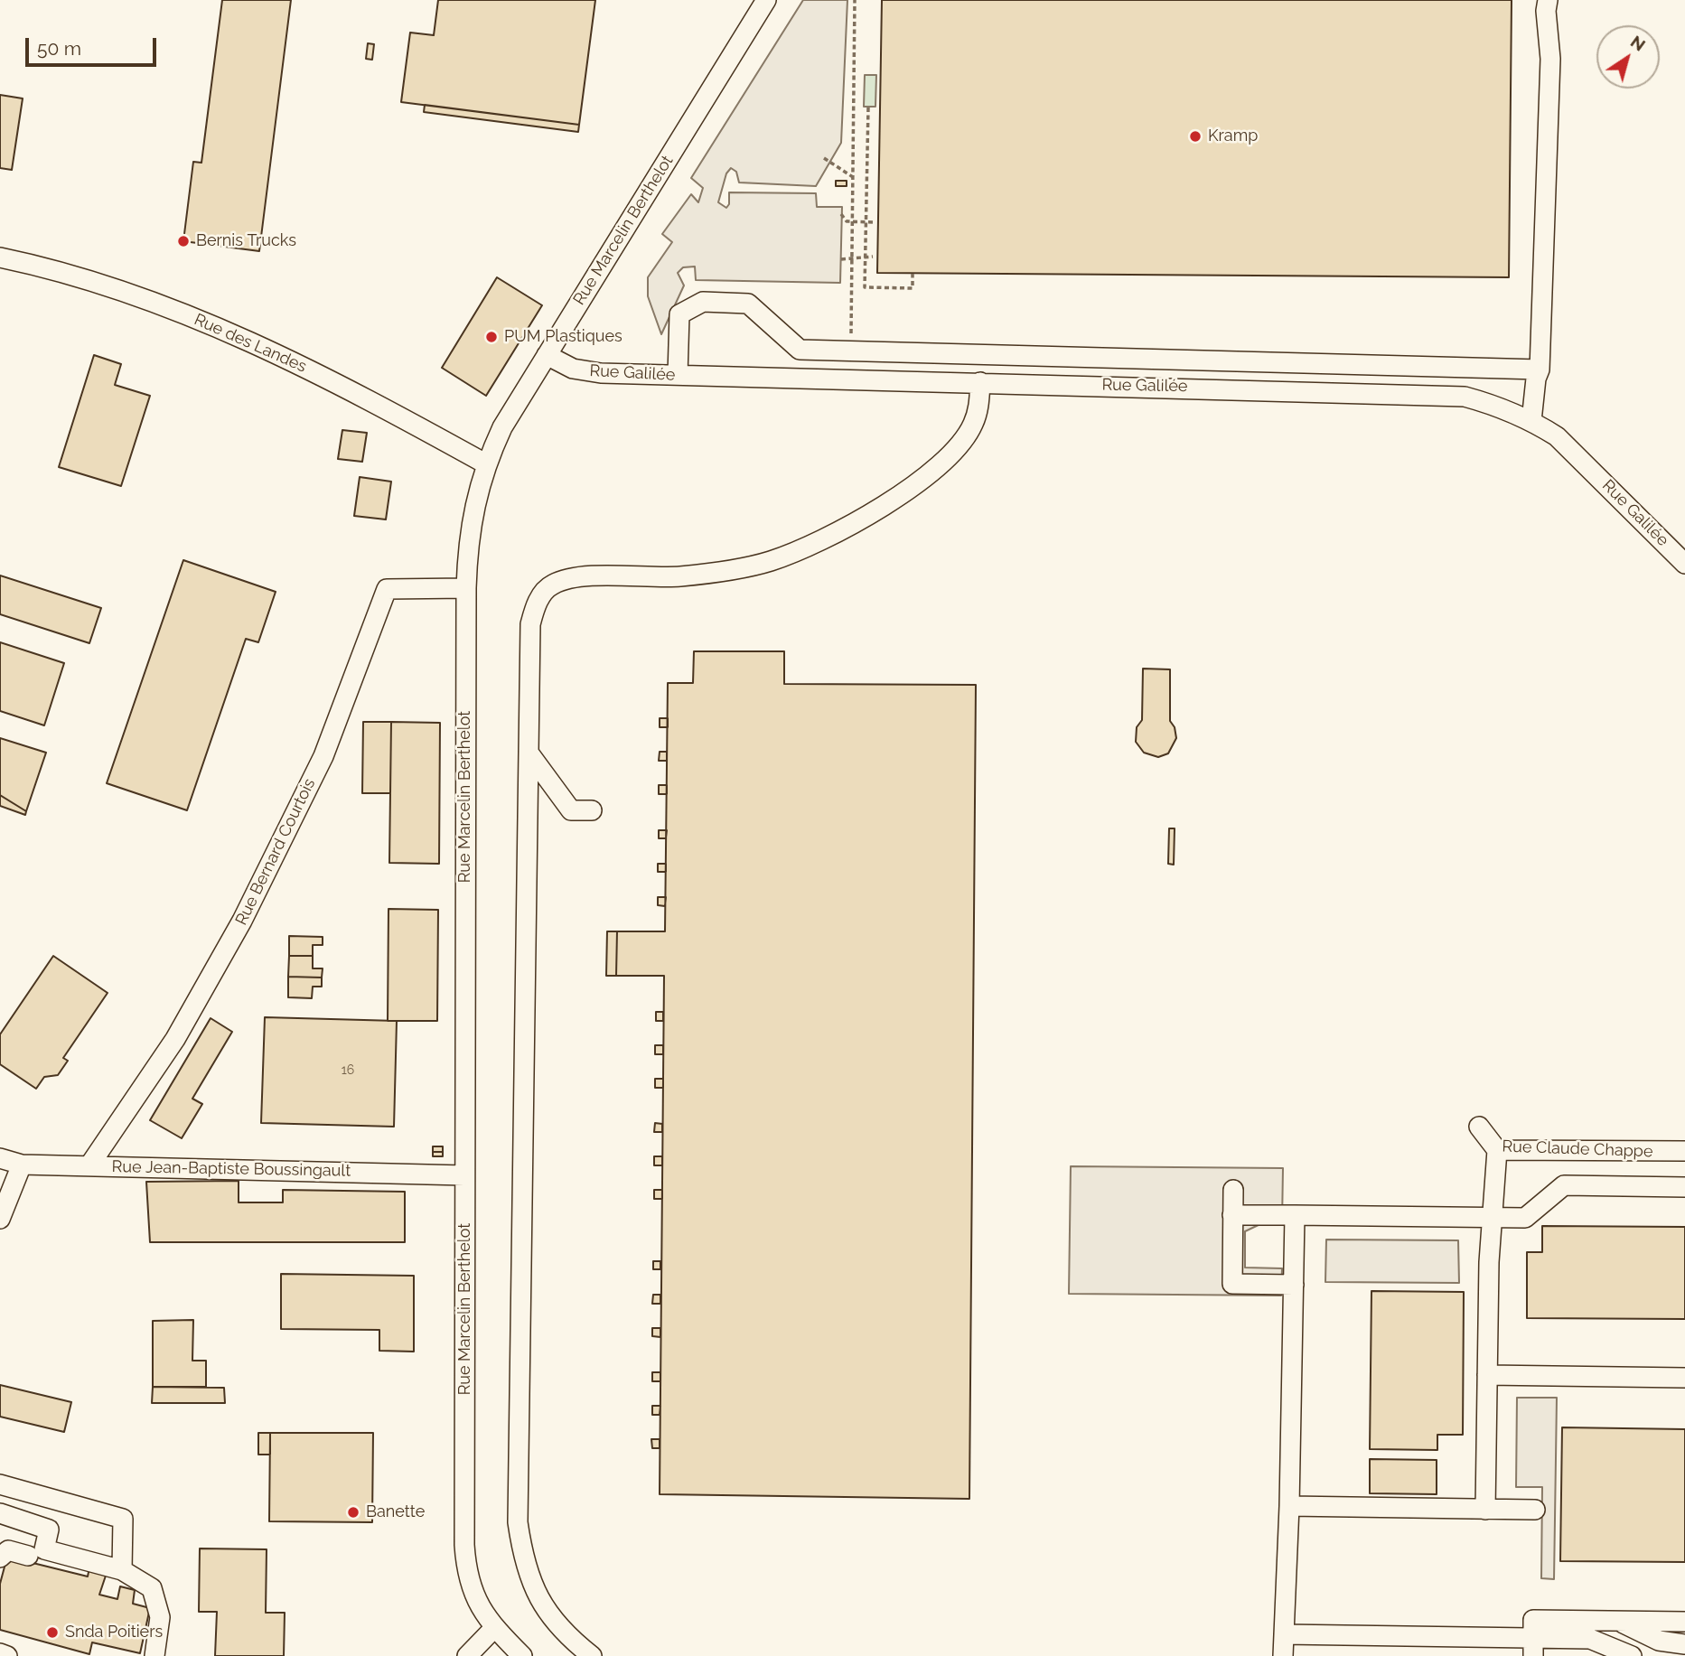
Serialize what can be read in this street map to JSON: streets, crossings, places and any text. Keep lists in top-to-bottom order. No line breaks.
{"streets":{"street":["Rue Marcelin Berthelot","Rue des Landes","Rue Galilée","Rue Bernard Courtois","Rue Claude Chappe","Rue Jean-Baptiste Boussingault"]},"crossings":[["Rue Marcelin Berthelot","Rue des Landes"],["Rue Marcelin Berthelot","Rue Galilée"],["Rue Marcelin Berthelot","Rue Bernard Courtois"],["Rue Marcelin Berthelot","Rue Jean-Baptiste Boussingault"],["Rue Bernard Courtois","Rue Jean-Baptiste Boussingault"]],"places":["Kramp","Bernis Trucks","PUM Plastiques","Banette","Snda Poitiers"],"house_numbers":["16"],"scale_bar":"50 m","north":"top right"}
